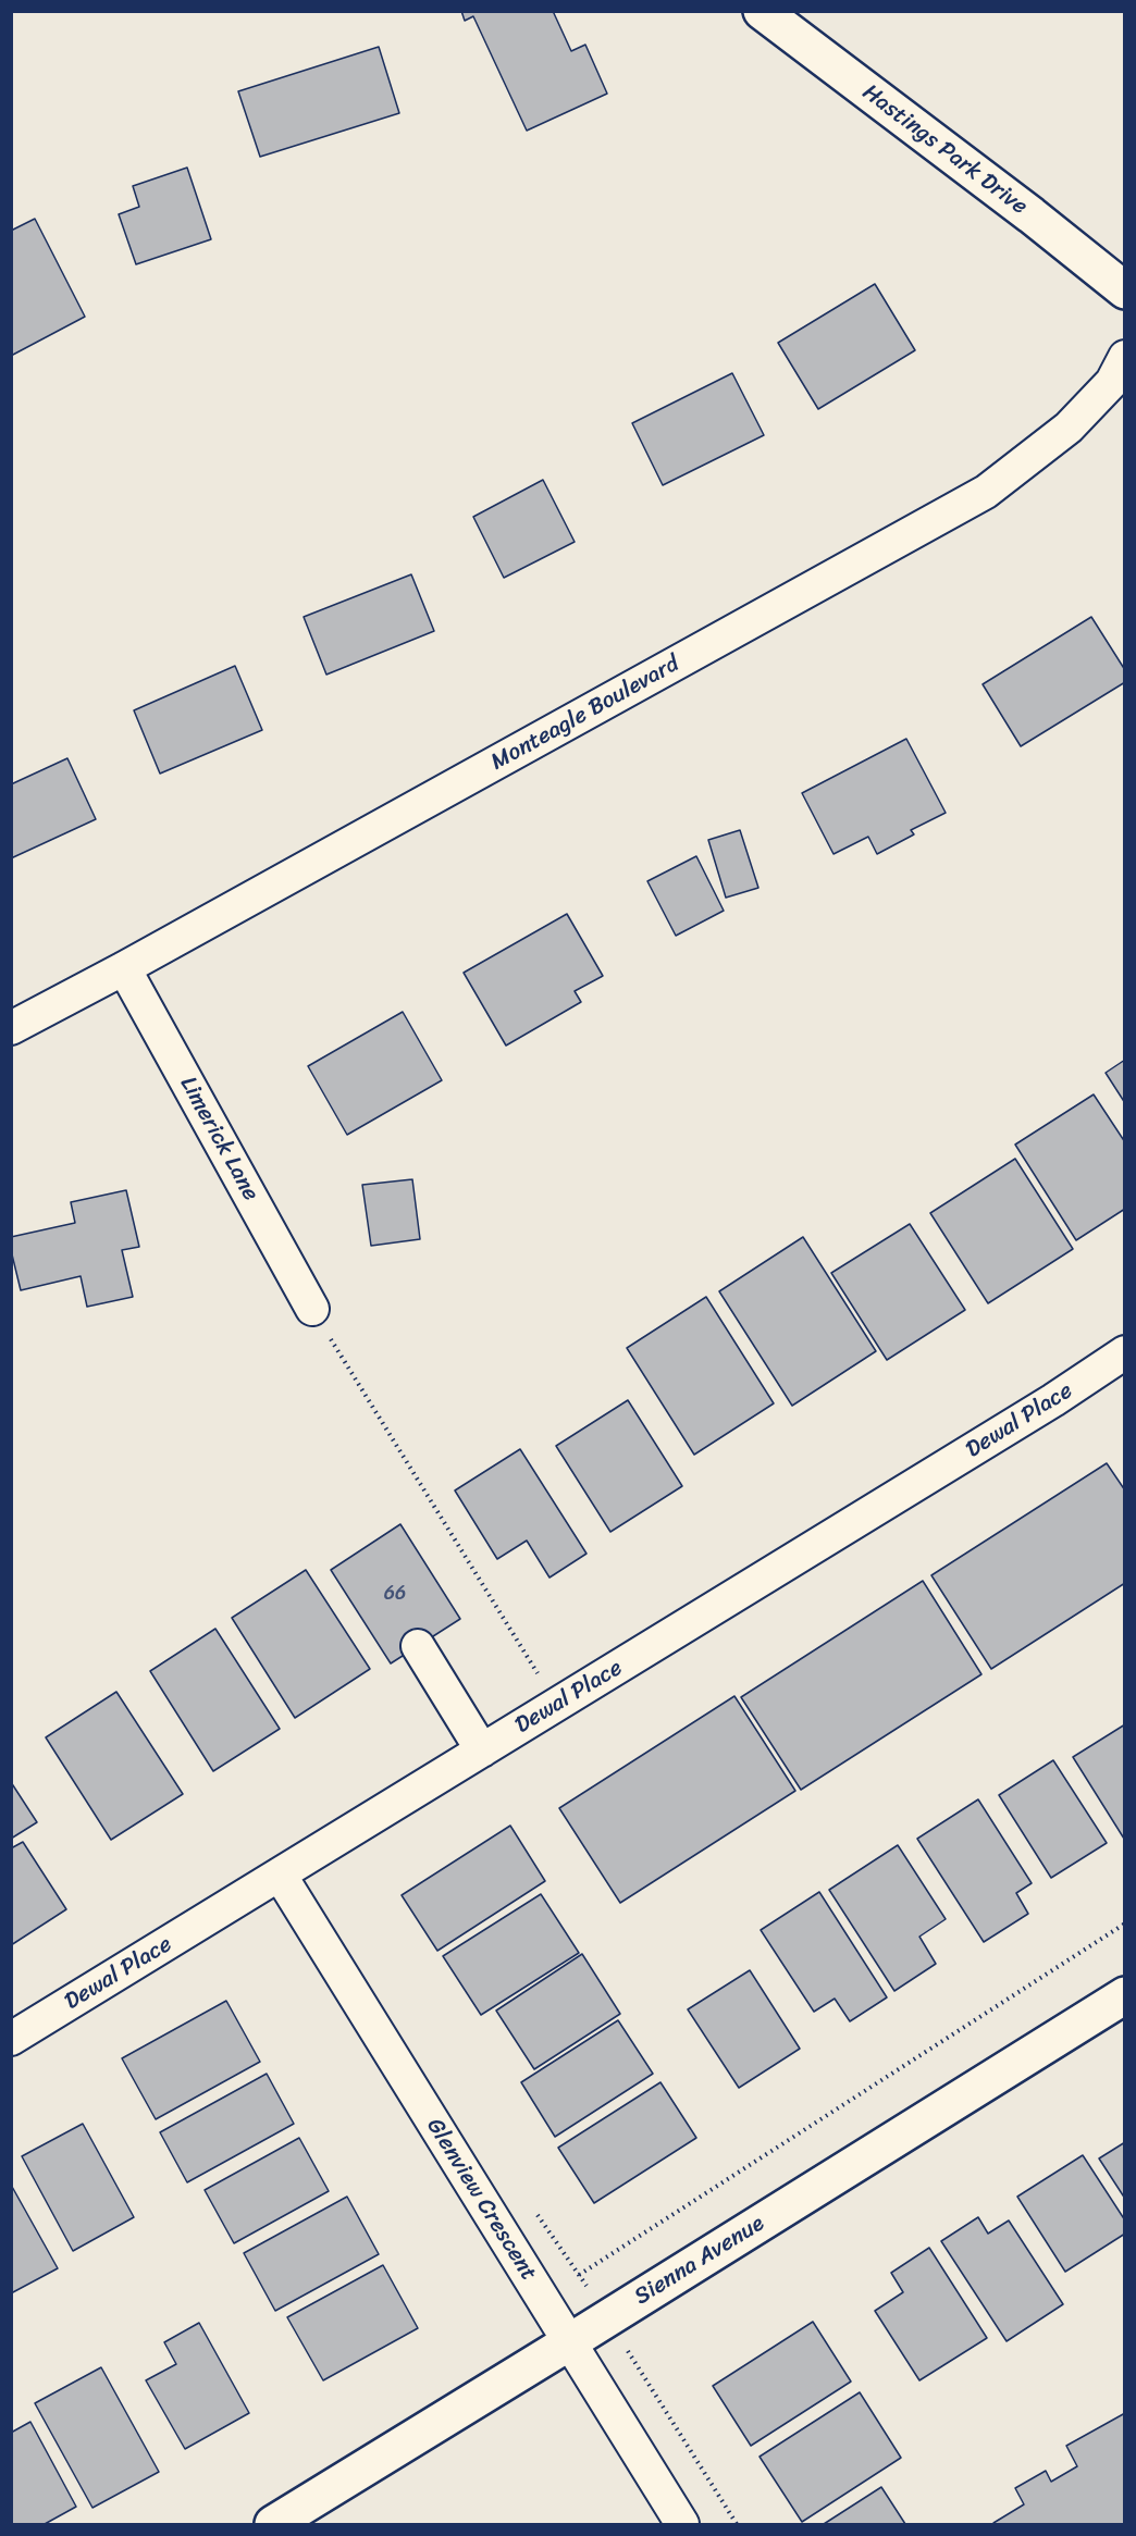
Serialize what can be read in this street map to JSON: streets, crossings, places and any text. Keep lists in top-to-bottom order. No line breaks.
{"streets":{"street":["Hastings Park Drive","Monteagle Boulevard","Limerick Lane","Dewal Place","Glenview Crescent","Sienna Avenue"]},"crossings":[["Monteagle Boulevard","Limerick Lane"],["Dewal Place","Glenview Crescent"],["Glenview Crescent","Sienna Avenue"]],"house_numbers":["66"]}
